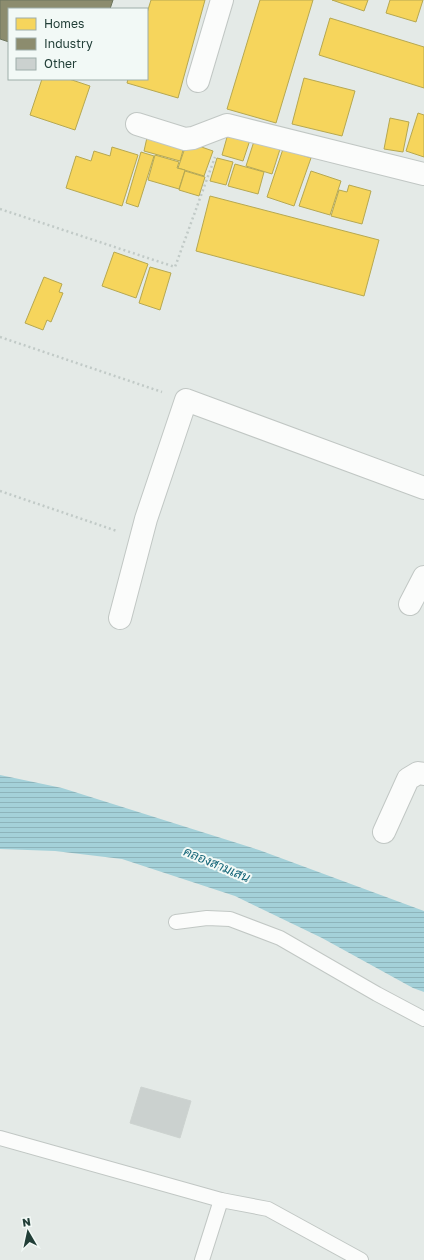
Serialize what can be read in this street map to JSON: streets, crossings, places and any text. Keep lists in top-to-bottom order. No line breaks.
{"water":["คลองสามเสน"],"legend":["Homes","Industry","Other"],"north":"top"}
